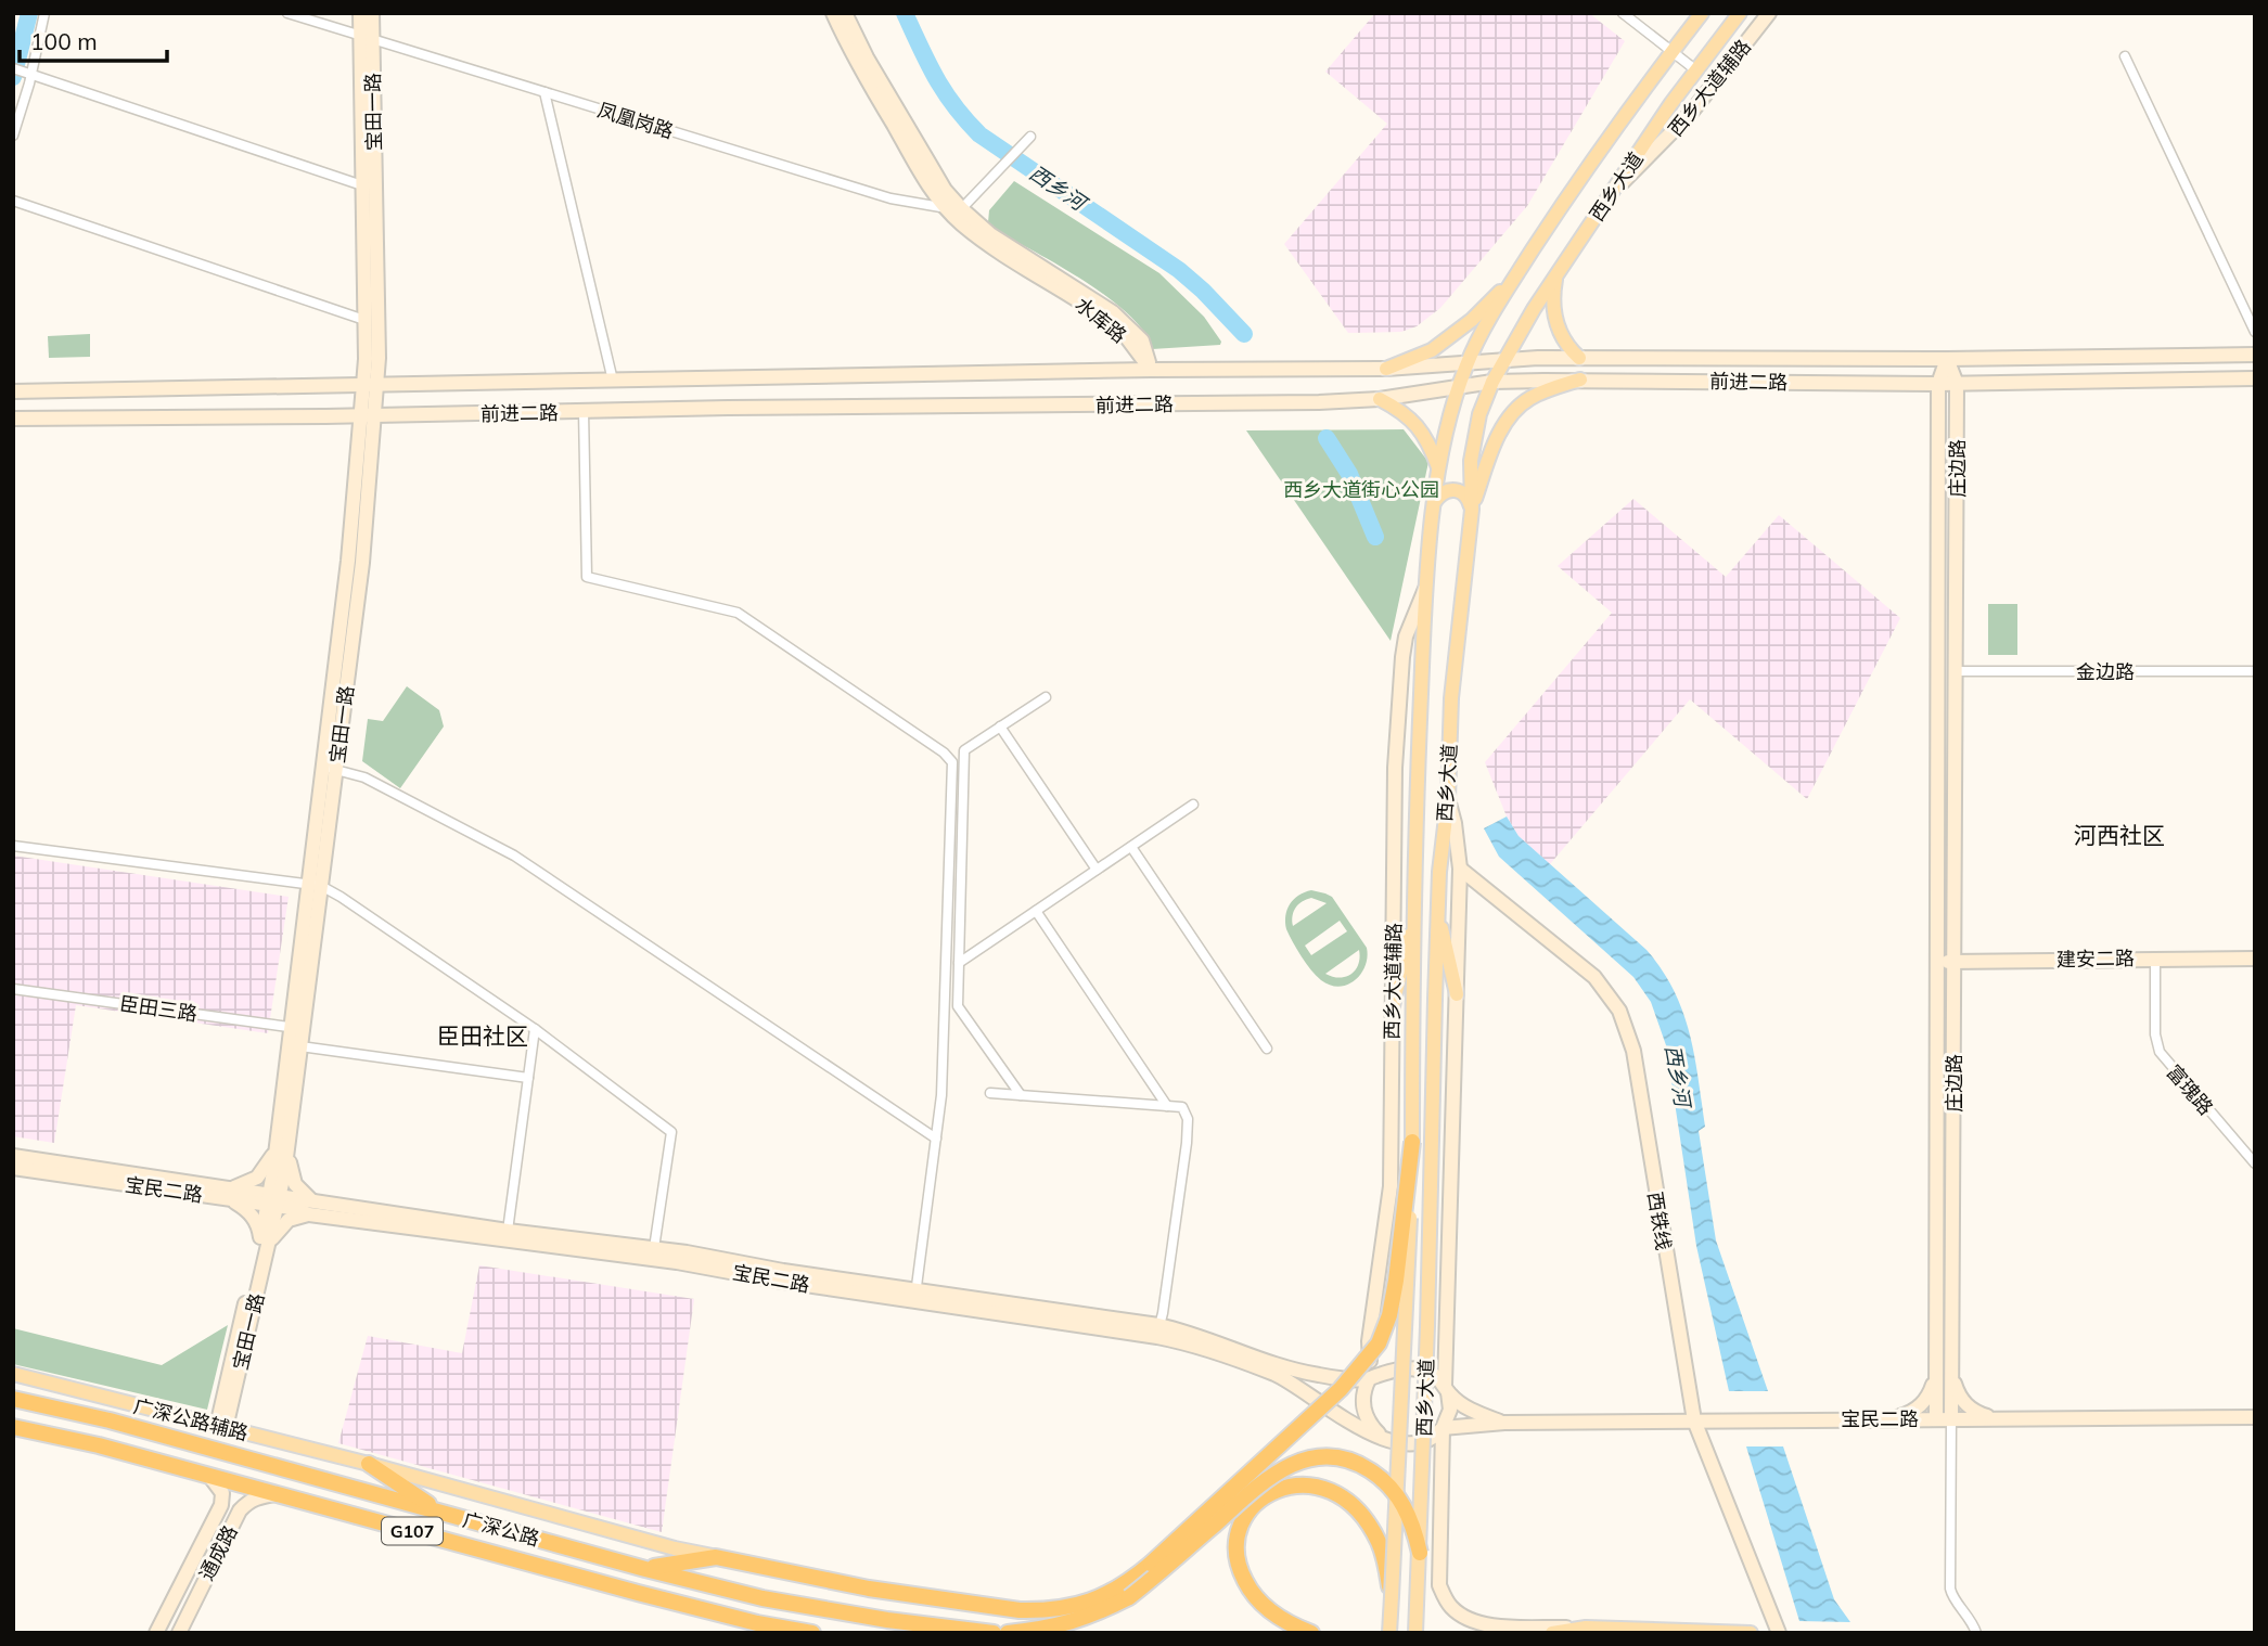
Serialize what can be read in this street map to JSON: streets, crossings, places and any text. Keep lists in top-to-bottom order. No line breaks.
{"streets":{"highway":["广深公路","G107"],"main road":["西乡大道辅路","宝田一路","西乡大道","水库路","前进二路","庄边路","建安二路","宝民二路","西铁线","广深公路辅路","通成路"],"street":["凤凰岗路","金边路","臣田三路","富瑰路"]},"crossings":[["西乡大道辅路","西乡大道"],["西乡大道辅路","宝民二路"],["宝田一路","凤凰岗路"],["宝田一路","前进二路"],["宝田一路","臣田三路"],["宝田一路","宝民二路"],["宝田一路","广深公路辅路"],["凤凰岗路","水库路"],["西乡大道","前进二路"],["水库路","前进二路"],["前进二路","庄边路"],["庄边路","金边路"],["庄边路","建安二路"],["庄边路","宝民二路"],["建安二路","富瑰路"],["宝民二路","西铁线"],["广深公路","通成路"]],"districts":["河西社区","臣田社区"],"water":["西乡河"],"parks":["西乡大道街心公园"],"scale_bar":"100 m"}
